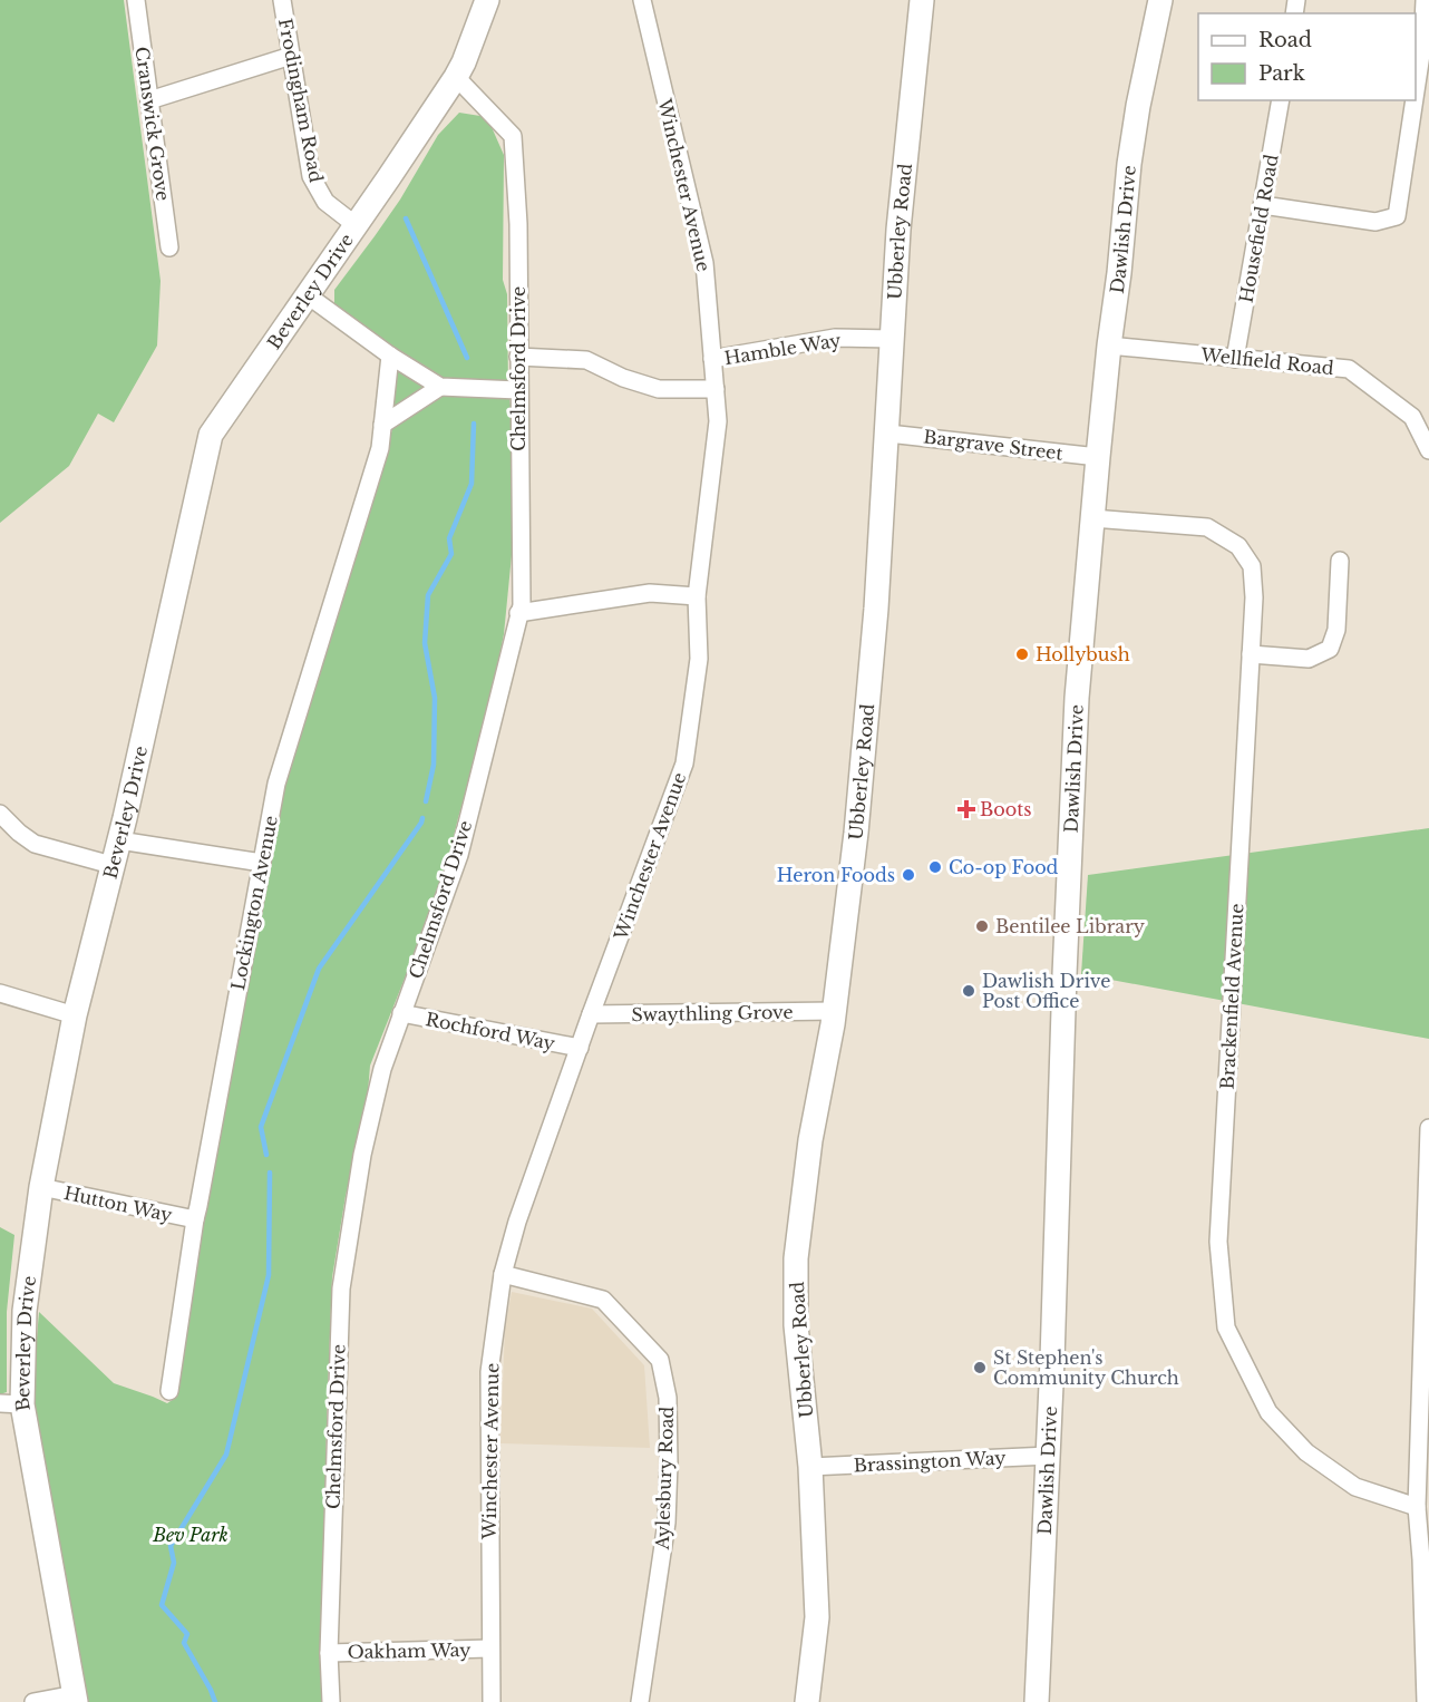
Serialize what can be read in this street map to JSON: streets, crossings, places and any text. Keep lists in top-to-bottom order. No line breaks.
{"streets":{"street":["Frodingham Road","Cranswick Grove","Winchester Avenue","Dawlish Drive","Housefield Road","Ubberley Road","Beverley Drive","Hamble Way","Wellfield Road","Chelmsford Drive","Bargrave Street","Lockington Avenue","Brackenfield Avenue","Swaythling Grove","Rochford Way","Hutton Way","Brassington Way","Aylesbury Road","Oakham Way"]},"crossings":[["Frodingham Road","Beverley Drive"],["Winchester Avenue","Hamble Way"],["Winchester Avenue","Swaythling Grove"],["Winchester Avenue","Rochford Way"],["Winchester Avenue","Aylesbury Road"],["Winchester Avenue","Oakham Way"],["Dawlish Drive","Wellfield Road"],["Dawlish Drive","Bargrave Street"],["Dawlish Drive","Brackenfield Avenue"],["Dawlish Drive","Brassington Way"],["Housefield Road","Wellfield Road"],["Ubberley Road","Hamble Way"],["Ubberley Road","Bargrave Street"],["Ubberley Road","Swaythling Grove"],["Ubberley Road","Brassington Way"],["Beverley Drive","Chelmsford Drive"],["Beverley Drive","Hutton Way"],["Chelmsford Drive","Rochford Way"],["Chelmsford Drive","Oakham Way"],["Lockington Avenue","Hutton Way"]],"parks":["Bev Park"],"places":{"other":["Hollybush","Co-op Food","Heron Foods","Bentilee Library","Dawlish Drive Post Office","St Stephen's Community Church"],"health":["Boots"]},"legend":["Road","Park"]}
